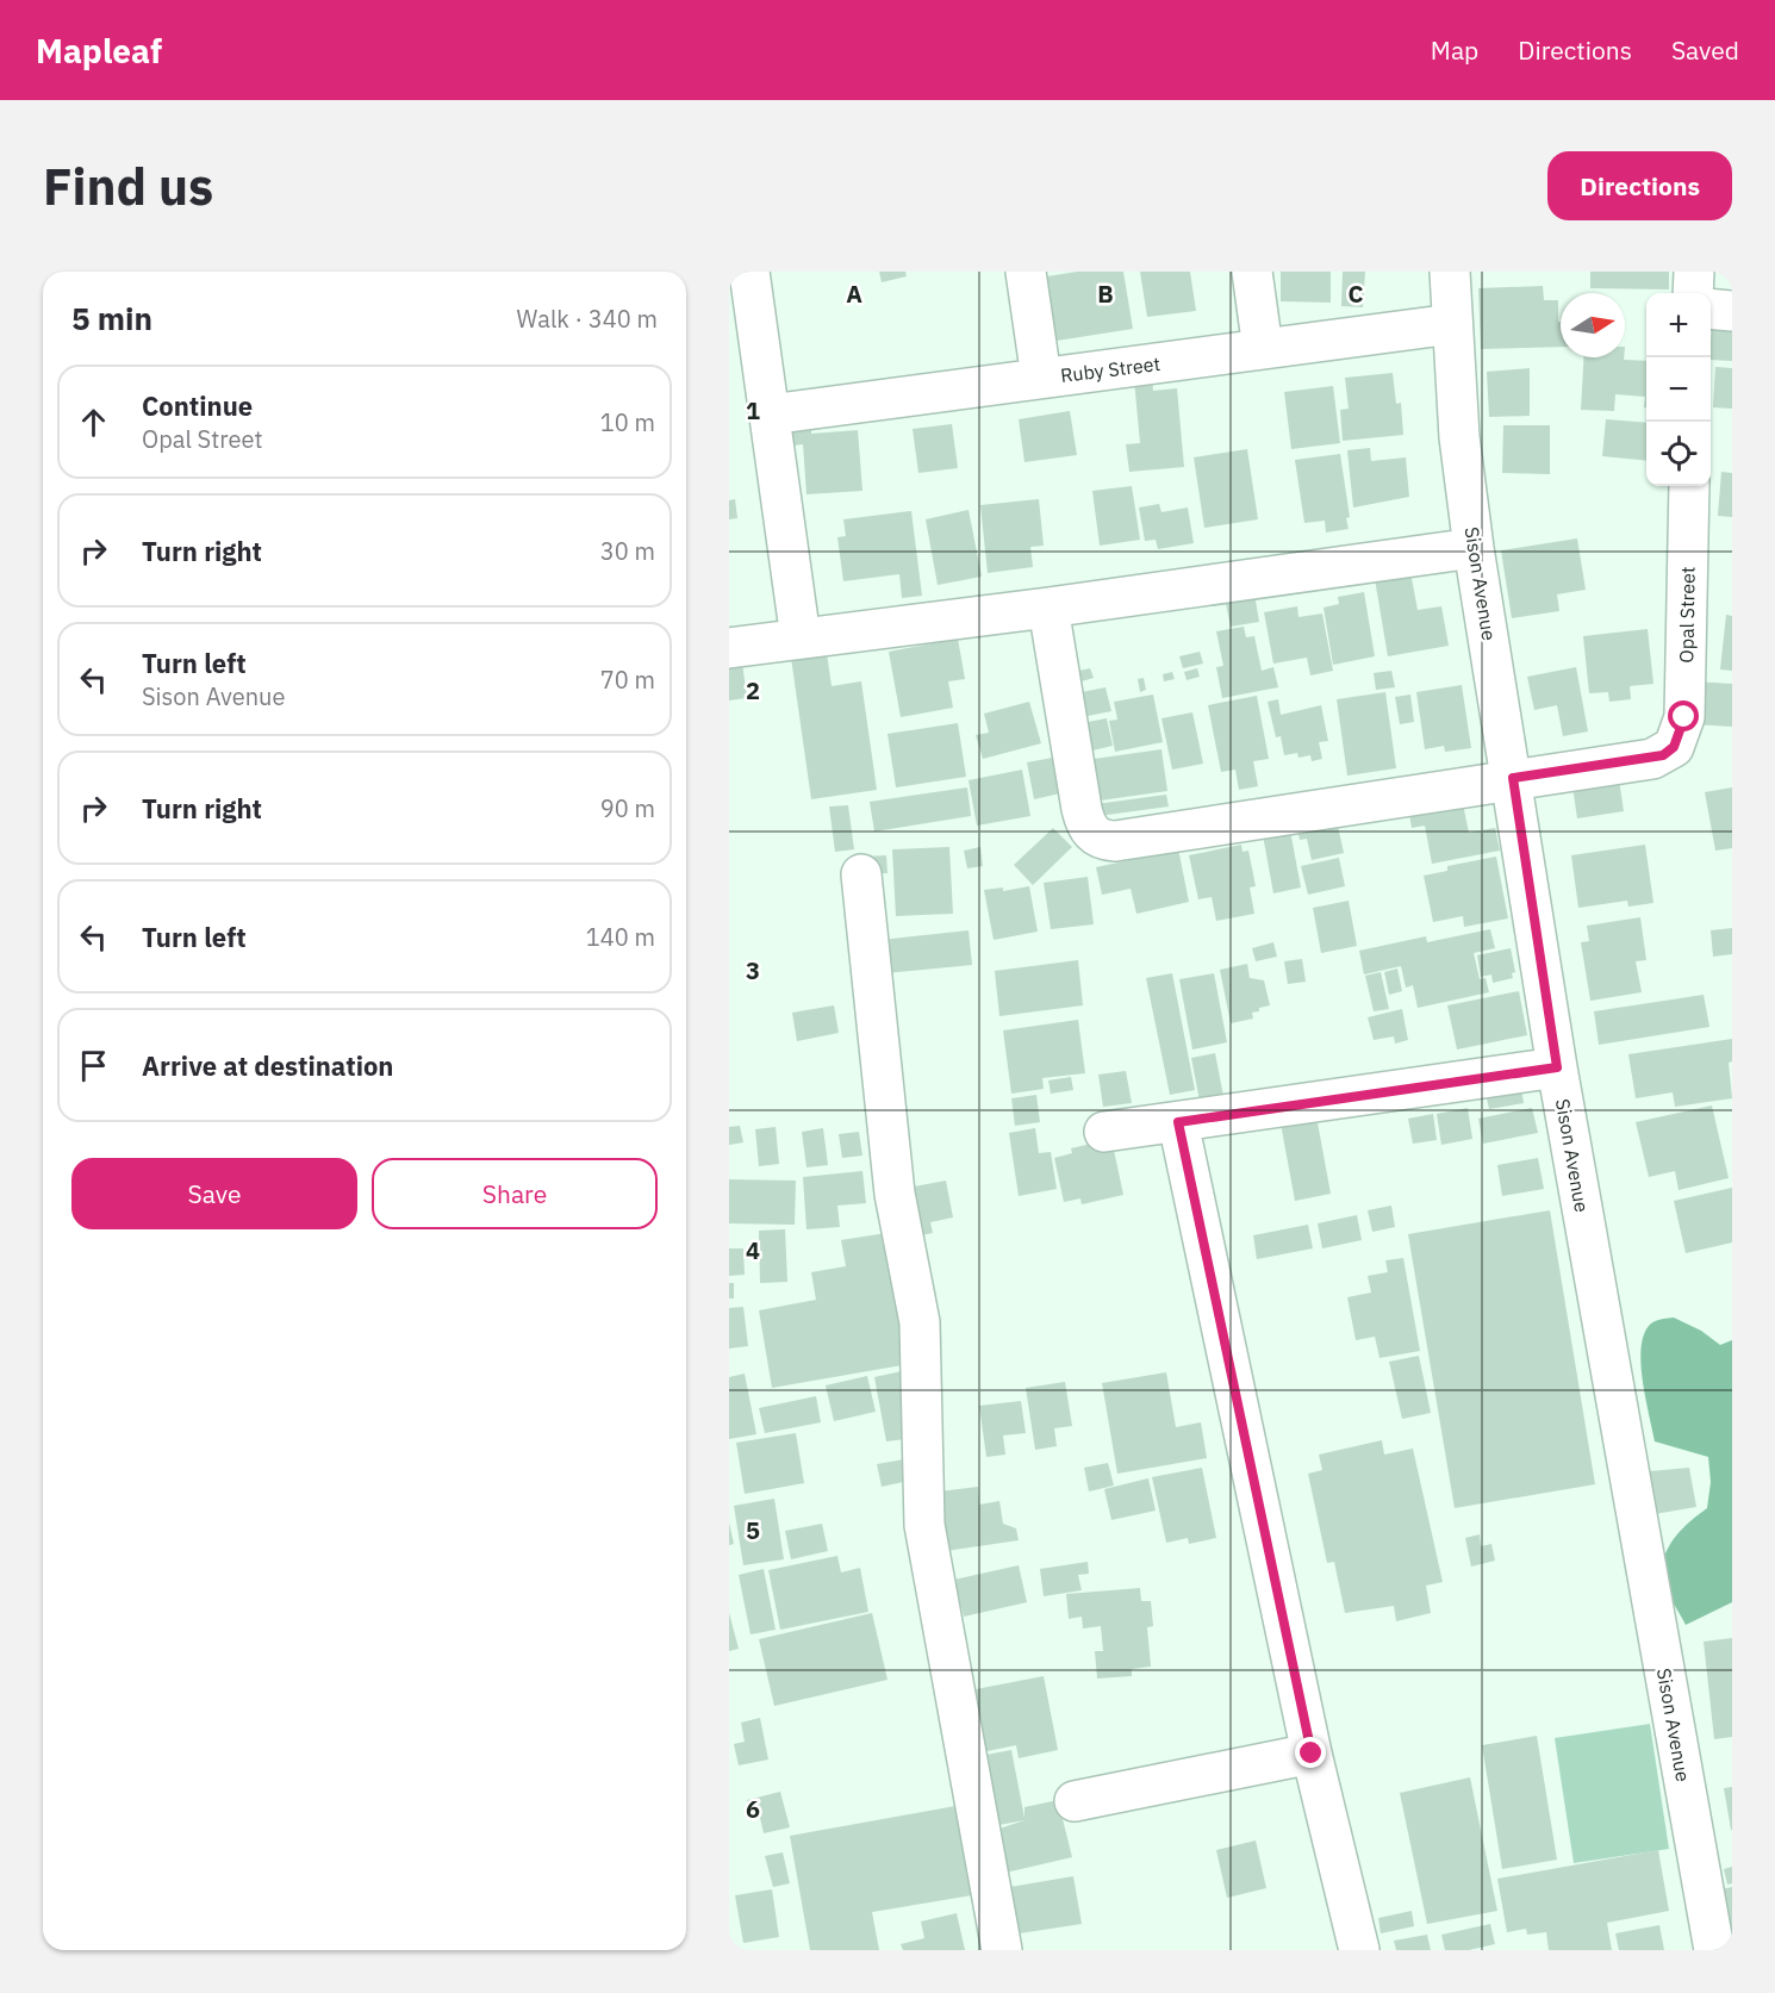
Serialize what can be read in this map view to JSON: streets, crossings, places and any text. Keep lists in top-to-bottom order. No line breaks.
{"streets":{"street":["Ruby Street","Sison Avenue","Opal Street"]},"crossings":[["Ruby Street","Sison Avenue"],["Sison Avenue","Opal Street"]],"north":"right","page":{"header":"Mapleaf","nav":["Map","Directions","Saved"],"buttons":["Directions",["Save","Share"]],"title":"Find us","heading":["5 min","Walk · 340 m"],"map_buttons":["+","−"],"list":[["Continue","Opal Street","10 m"],["Turn right","30 m"],["Turn left","Sison Avenue","70 m"],["Turn right","90 m"],["Turn left","140 m"],"Arrive at destination"]},"grid":{"columns":["A","B","C"],"rows":["1","2","3","4","5","6"]}}
